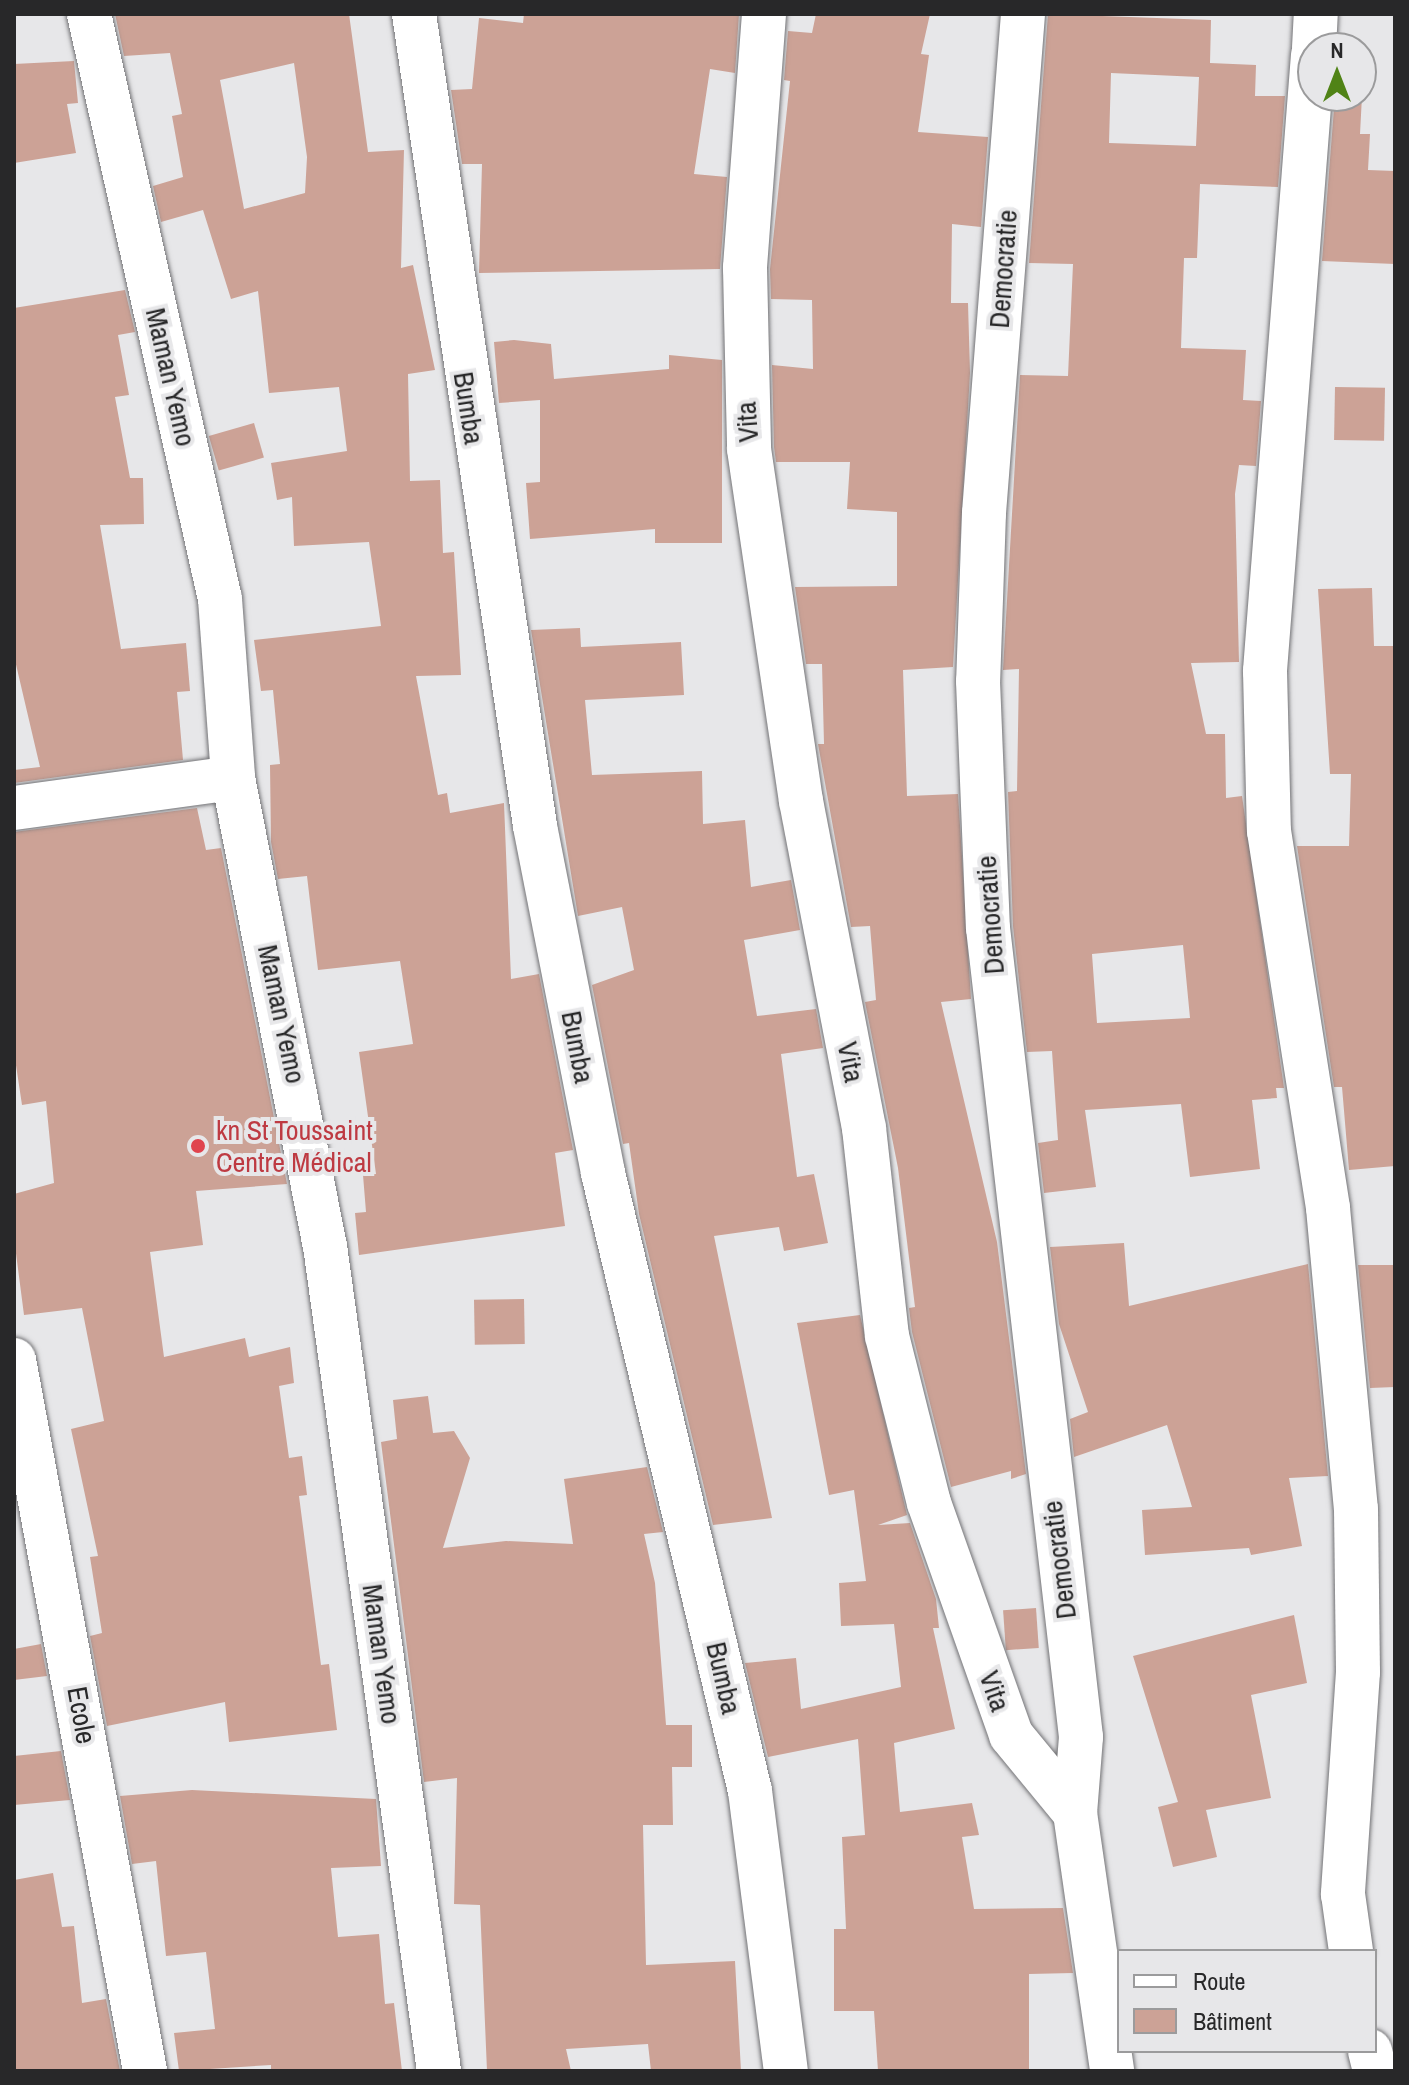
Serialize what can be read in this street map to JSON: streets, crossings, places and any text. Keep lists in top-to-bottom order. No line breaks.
{"streets":{"street":["Democratie","Maman Yemo","Bumba","Vita","Ecole"]},"crossings":[["Democratie","Vita"]],"places":["kn St Toussaint Centre Médical"],"legend":["Route","Bâtiment"],"north":"top"}
